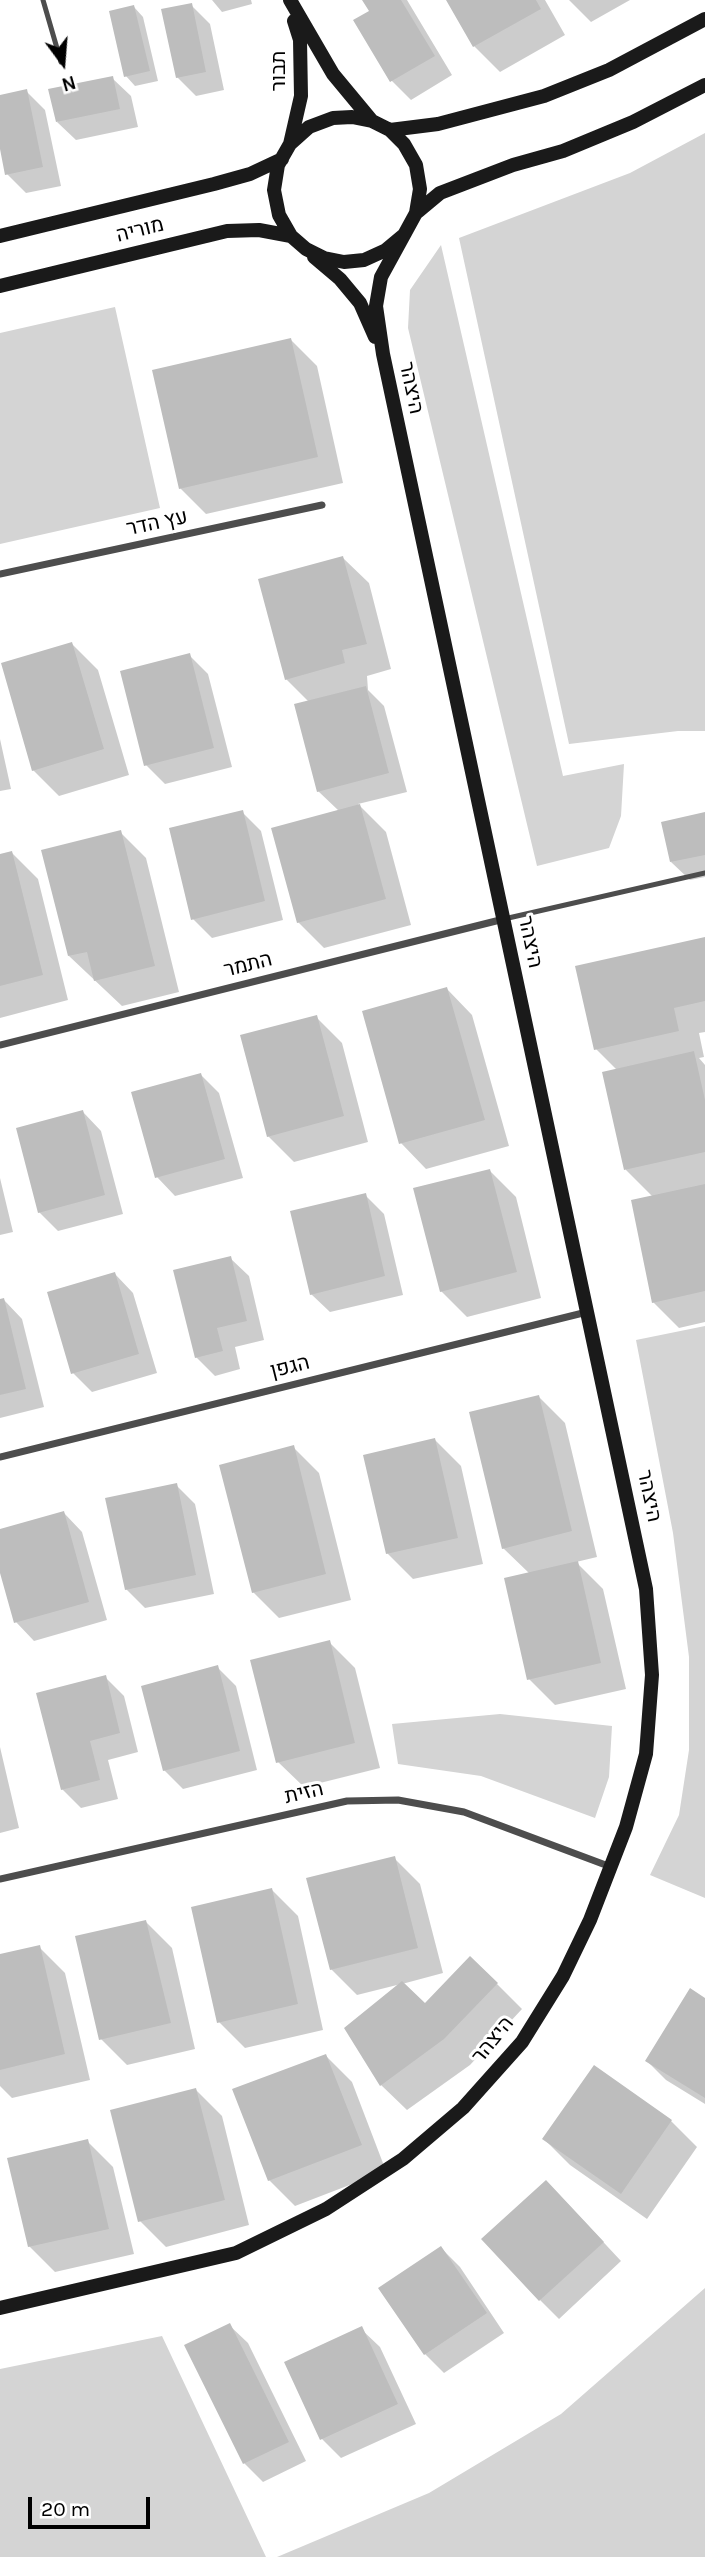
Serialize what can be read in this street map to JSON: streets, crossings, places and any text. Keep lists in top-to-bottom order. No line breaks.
{"streets":{"street":["תבור","מוריה","היצהר","עץ הדר","התמר","הגפן","הזית"]},"crossings":[["תבור","מוריה"],["תבור","היצהר"],["מוריה","היצהר"],["היצהר","התמר"],["היצהר","הגפן"],["היצהר","הזית"]],"scale_bar":"20 m","north":"bottom"}
